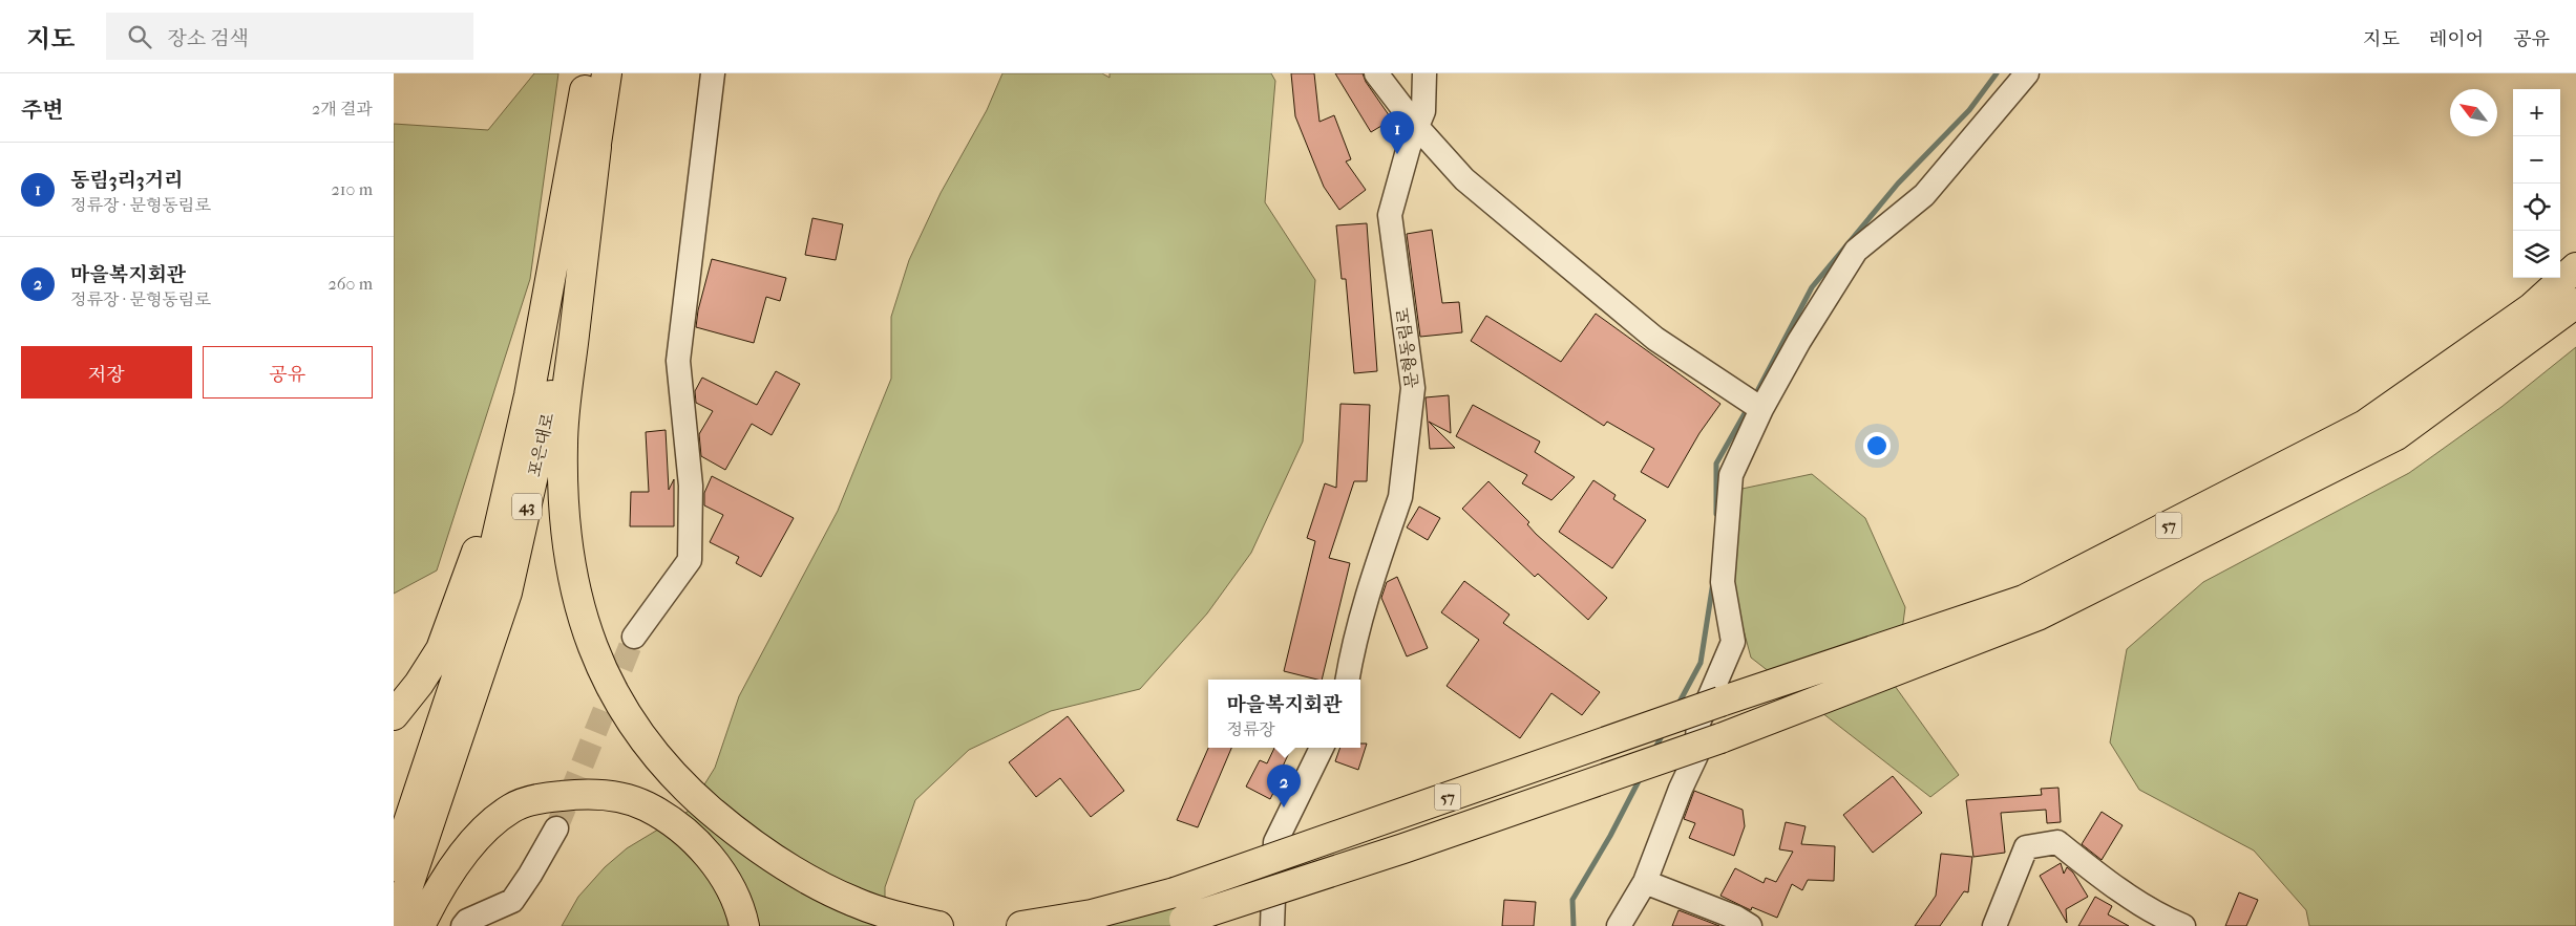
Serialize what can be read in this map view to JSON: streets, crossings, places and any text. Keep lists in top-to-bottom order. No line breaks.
{"streets":{"highway":["포은대로","43","57"],"street":["문형동림로"]},"north":"top left","page":{"header":"지도","search":"장소 검색","nav":["지도","레이어","공유"],"heading":["주변","2개 결과"],"map_buttons":["+","−"],"pins":["1","2"],"list":[{"mark":"1","name":"동림3리3거리","note":"정류장 · 문형동림로","value":"210 m"},{"mark":"2","name":"마을복지회관","note":"정류장 · 문형동림로","value":"260 m"}],"buttons":["저장","공유"],"popup":["마을복지회관","정류장"]}}
